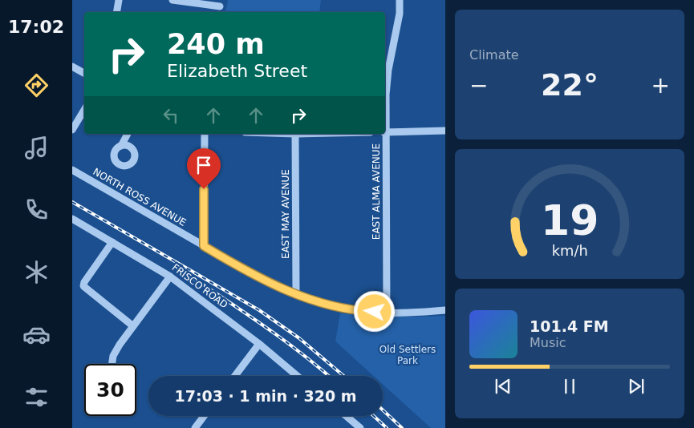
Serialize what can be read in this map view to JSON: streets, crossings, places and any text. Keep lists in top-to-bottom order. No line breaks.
{"streets":{"street":["EAST ALMA AVENUE","NORTH ROSS AVENUE","EAST MAY AVENUE","FRISCO ROAD"]},"crossings":[["EAST ALMA AVENUE","NORTH ROSS AVENUE"],["NORTH ROSS AVENUE","EAST MAY AVENUE"]],"parks":["Old Settlers Park"],"page":{"tabs":"17:02","tile":"Climate","turn":["240 m","Elizabeth Street"],"heat":["−","22°","+"],"song":["101.4 FM","Music"],"limit":"30","trip":"17:03 · 1 min · 320 m","gauge":["19","km/h"]}}
